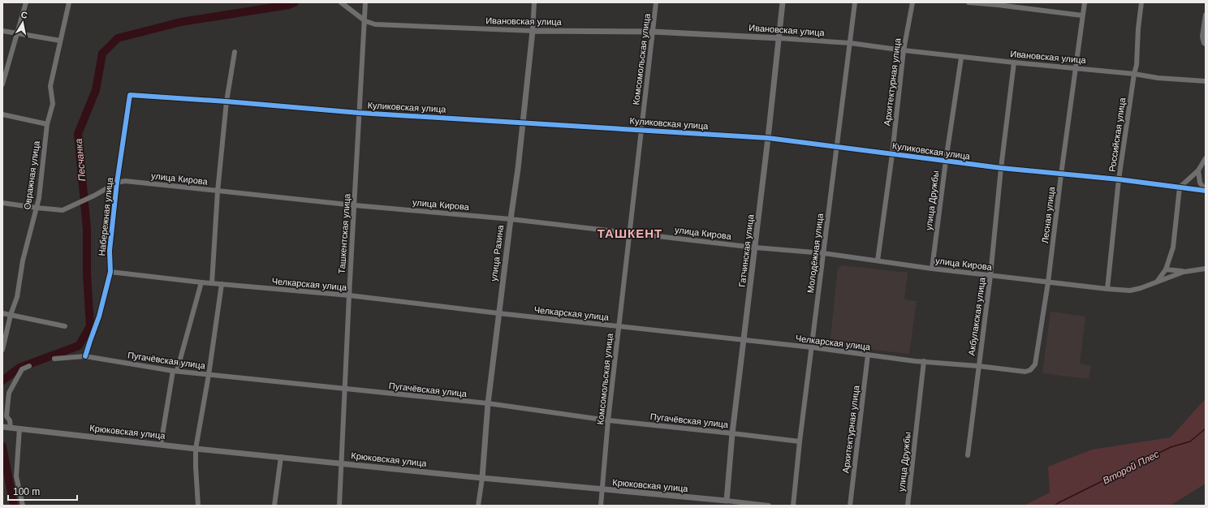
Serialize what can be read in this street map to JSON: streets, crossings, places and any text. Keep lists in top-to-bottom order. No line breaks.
{"streets":{"street":["Ивановская улица","Комсомольская улица","Архитектурная улица","Куликовская улица","Российская улица","Овражная улица","улица Кирова","улица Дружбы","Лесная улица","Набережная улица","Ташкентская улица","Гатчинская улица","улица Разина","Молодёжная улица","Челкарская улица","Акбулакская улица","Пугачёвская улица","Крюковская улица"]},"crossings":[["Ивановская улица","Комсомольская улица"],["Ивановская улица","Архитектурная улица"],["Ивановская улица","Российская улица"],["Ивановская улица","улица Дружбы"],["Ивановская улица","Лесная улица"],["Ивановская улица","Ташкентская улица"],["Ивановская улица","Гатчинская улица"],["Ивановская улица","улица Разина"],["Ивановская улица","Молодёжная улица"],["Ивановская улица","Акбулакская улица"],["Комсомольская улица","Куликовская улица"],["Комсомольская улица","улица Кирова"],["Комсомольская улица","Челкарская улица"],["Комсомольская улица","Пугачёвская улица"],["Комсомольская улица","Крюковская улица"],["Архитектурная улица","Куликовская улица"],["Архитектурная улица","улица Кирова"],["Архитектурная улица","Челкарская улица"],["Куликовская улица","Российская улица"],["Куликовская улица","улица Дружбы"],["Куликовская улица","Лесная улица"],["Куликовская улица","Набережная улица"],["Куликовская улица","Ташкентская улица"],["Куликовская улица","Гатчинская улица"],["Куликовская улица","улица Разина"],["Куликовская улица","Молодёжная улица"],["Куликовская улица","Акбулакская улица"],["Российская улица","улица Кирова"],["улица Кирова","улица Дружбы"],["улица Кирова","Лесная улица"],["улица Кирова","Набережная улица"],["улица Кирова","Ташкентская улица"],["улица Кирова","Гатчинская улица"],["улица Кирова","улица Разина"],["улица Кирова","Молодёжная улица"],["улица Кирова","Акбулакская улица"],["улица Дружбы","Челкарская улица"],["Лесная улица","Челкарская улица"],["Набережная улица","Челкарская улица"],["Набережная улица","Пугачёвская улица"],["Ташкентская улица","Челкарская улица"],["Ташкентская улица","Пугачёвская улица"],["Ташкентская улица","Крюковская улица"],["Гатчинская улица","Челкарская улица"],["Гатчинская улица","Пугачёвская улица"],["Гатчинская улица","Крюковская улица"],["улица Разина","Челкарская улица"],["улица Разина","Пугачёвская улица"],["улица Разина","Крюковская улица"],["Молодёжная улица","Челкарская улица"],["Молодёжная улица","Пугачёвская улица"],["Челкарская улица","Акбулакская улица"]],"districts":["ТАШКЕНТ"],"water":["Песчанка","Второй Плес"],"scale_bar":"100 m","north":"top"}
